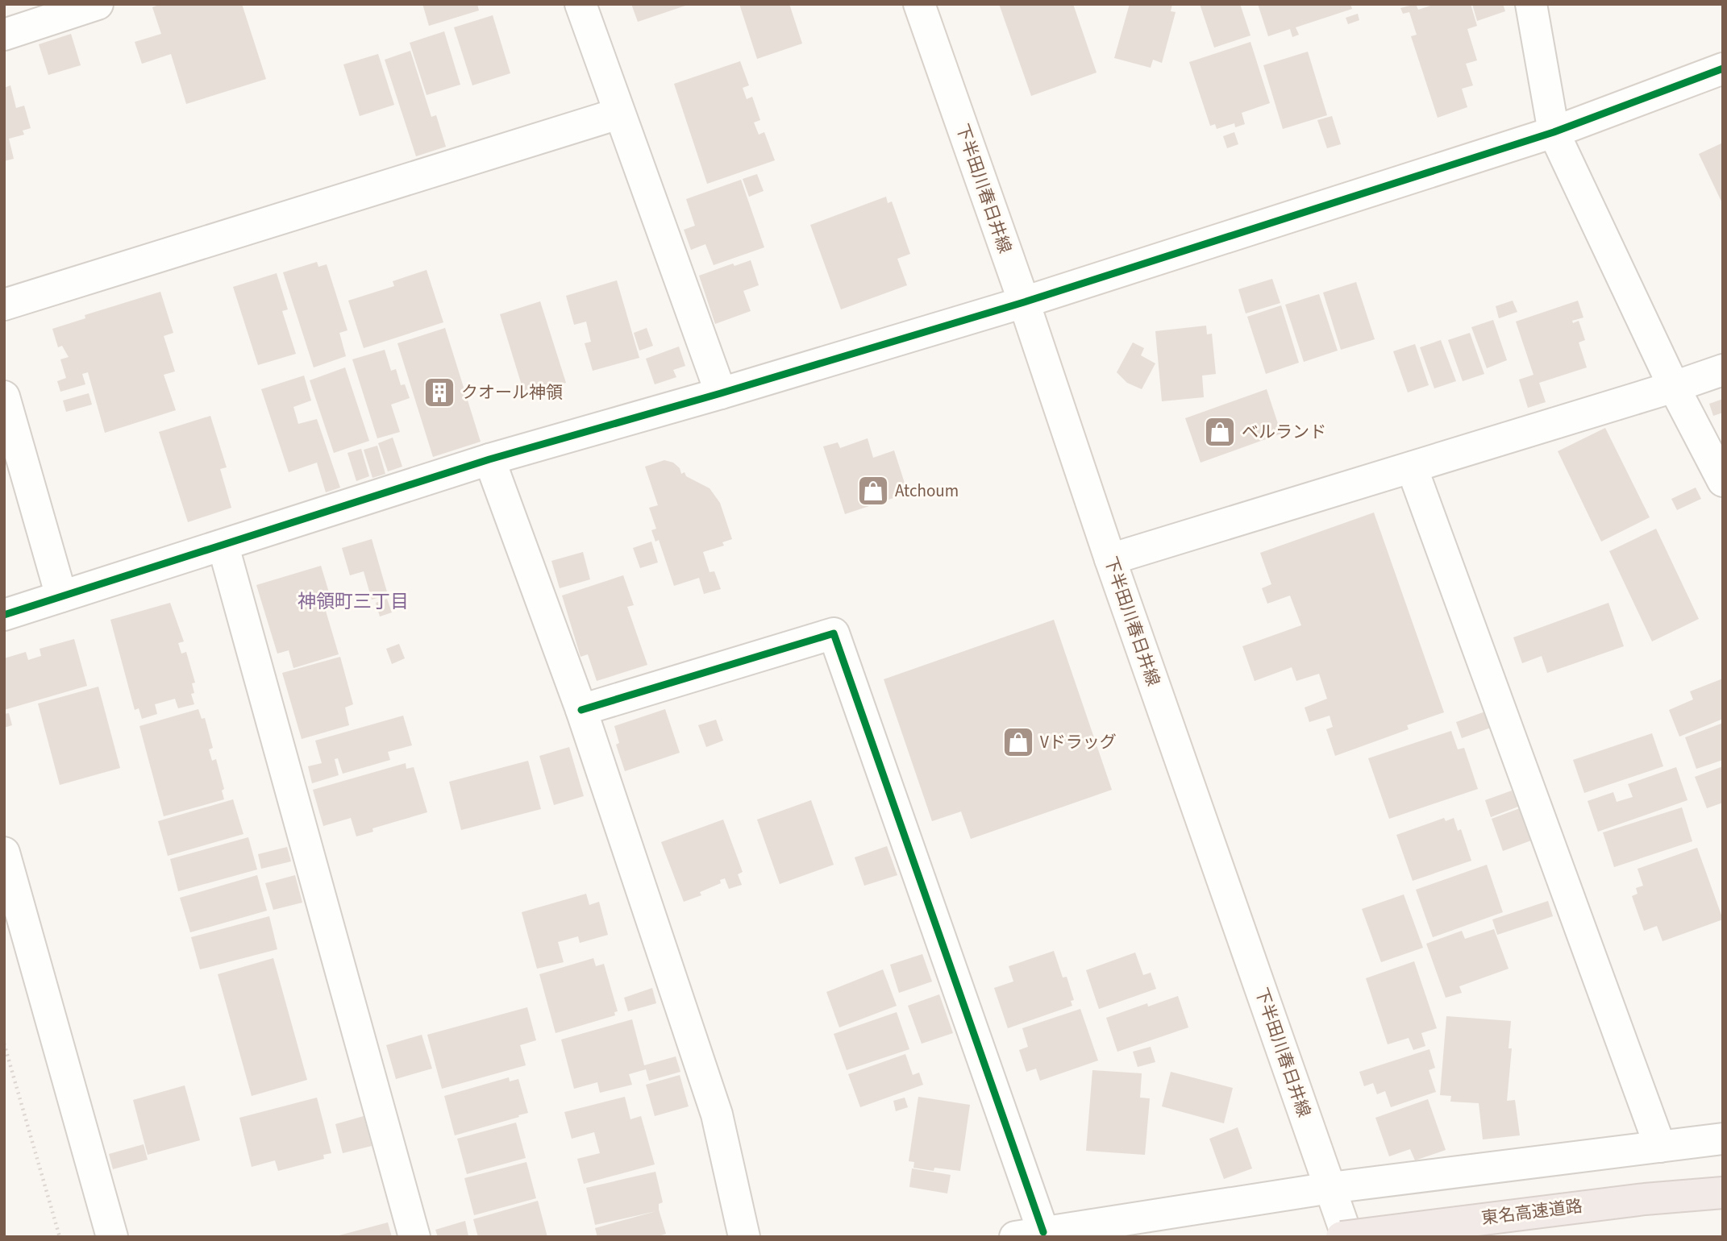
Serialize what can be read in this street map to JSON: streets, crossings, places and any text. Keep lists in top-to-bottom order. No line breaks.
{"streets":{"highway":["東名高速道路"],"street":["下半田川春日井線"]},"districts":["神領町三丁目"],"places":{"building":["クオール神領"],"shop":["ベルランド","Atchoum","Vドラッグ"]}}
